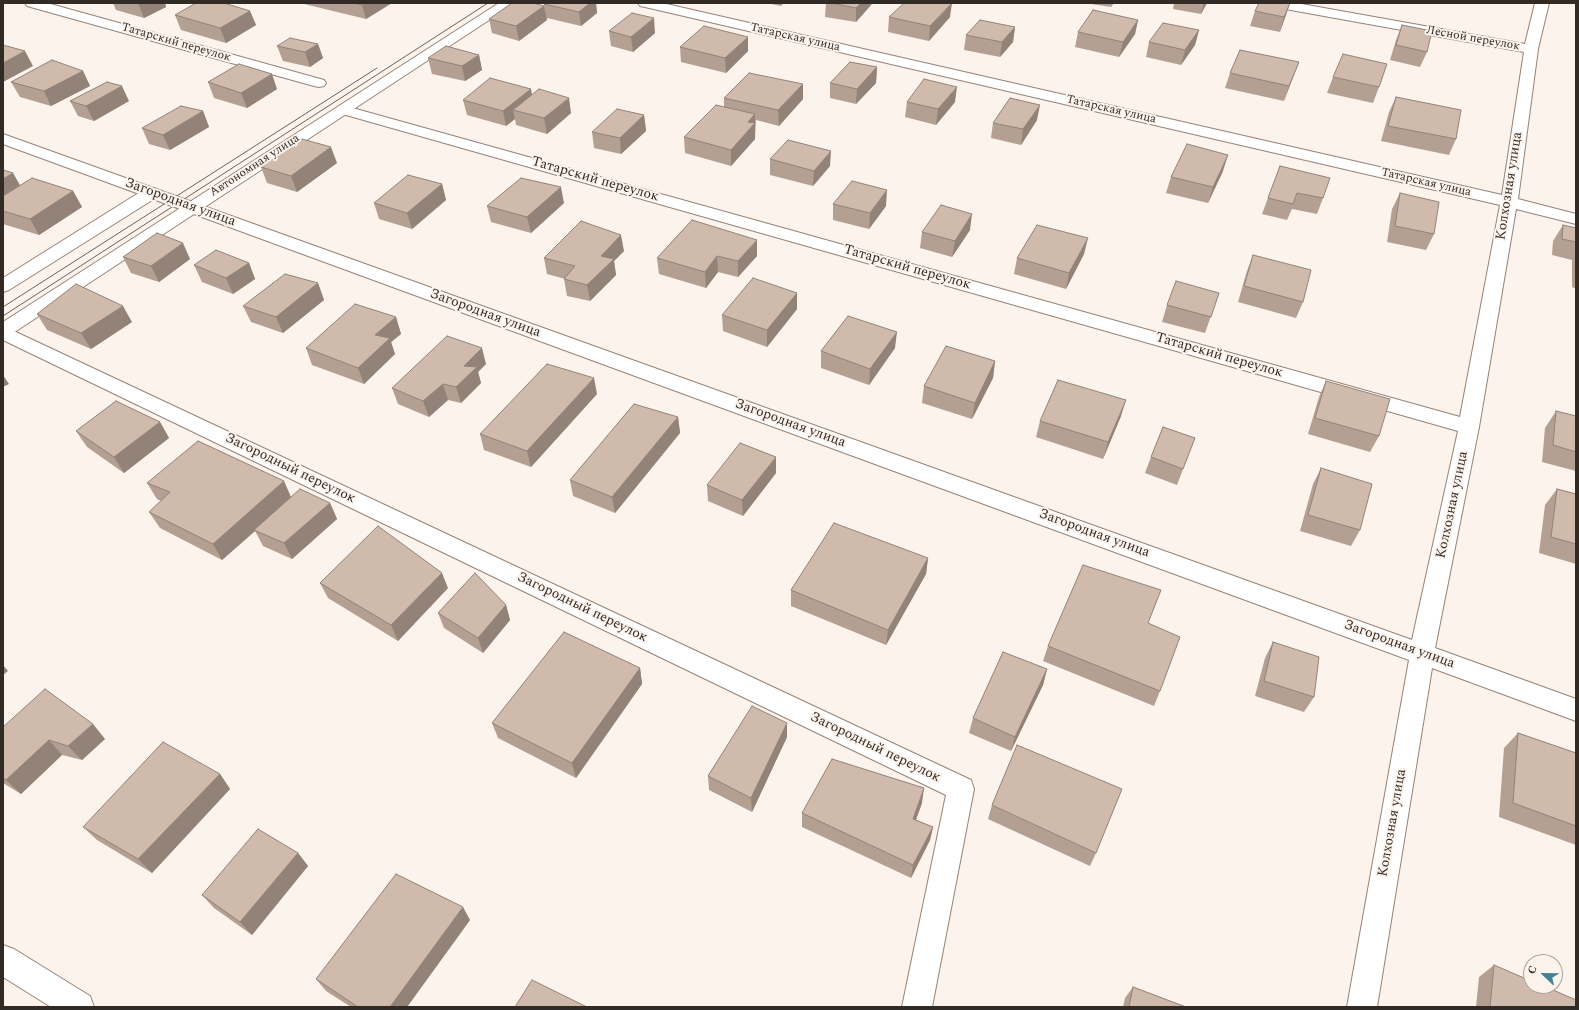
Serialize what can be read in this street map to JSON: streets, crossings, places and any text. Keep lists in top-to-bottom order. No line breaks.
{"streets":{"street":["Татарская улица","Лесной переулок","Татарский переулок","Автономная улица","Колхозная улица","Загородная улица","Загородный переулок"]},"crossings":[["Татарская улица","Колхозная улица"],["Лесной переулок","Колхозная улица"],["Татарский переулок","Автономная улица"],["Татарский переулок","Колхозная улица"],["Автономная улица","Загородная улица"],["Автономная улица","Загородный переулок"],["Колхозная улица","Загородная улица"]],"north":"left"}
